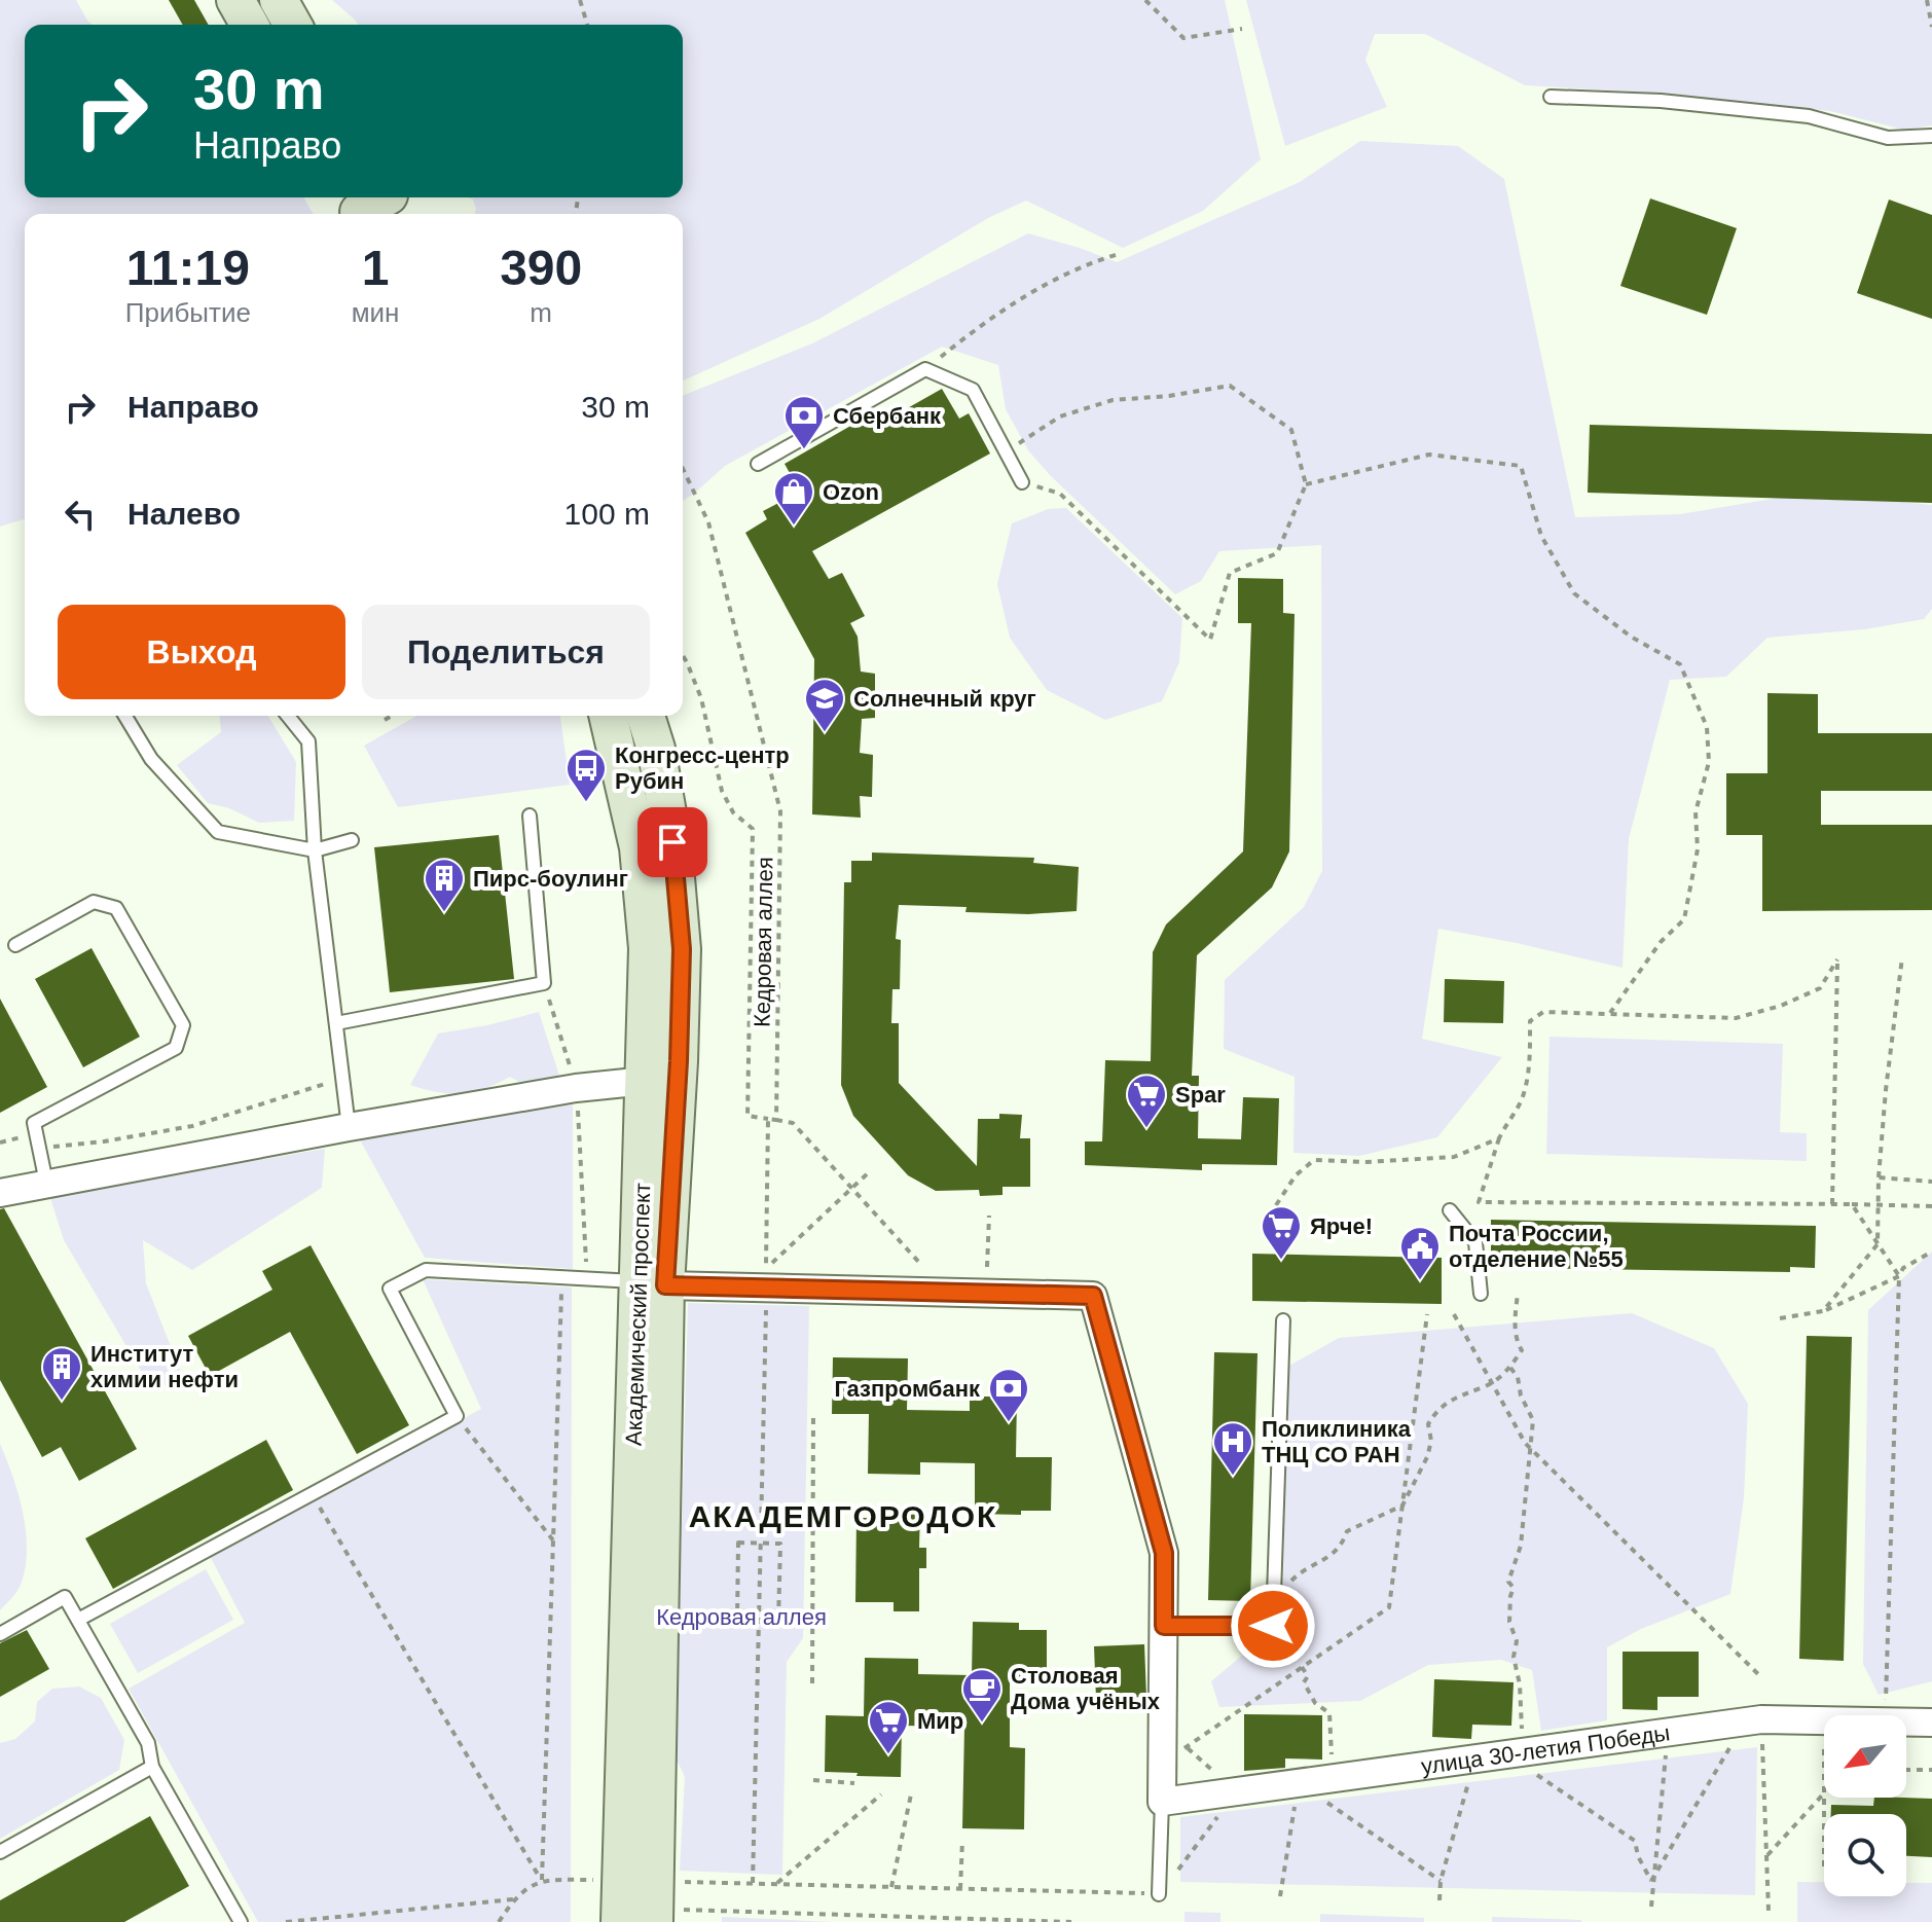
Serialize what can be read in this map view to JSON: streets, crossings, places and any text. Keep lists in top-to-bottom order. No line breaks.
{"streets":{"main road":["Академический проспект"],"street":["улица 30-летия Победы"],"path":["Кедровая аллея"]},"districts":["АКАДЕМГОРОДОК"],"parks":["Кедровая аллея"],"places":{"bank":["Сбербанк","Газпромбанк"],"shop":["Ozon"],"school or university":["Солнечный круг"],"bus stop":["Конгресс-центр Рубин"],"building":["Пирс-боулинг","Институт химии нефти"],"supermarket":["Spar","Ярче!","Мир"],"public building":["Почта России, отделение №55"],"hospital":["Поликлиника ТНЦ СО РАН"],"cafe":["Столовая Дома учёных"]},"north":"bottom left","page":{"turn":["30 m","Направо"],"eta":["11:19","Прибытие","1","мин","390","m"],"list":[{"name":"Направо","value":"30 m"},{"name":"Налево","value":"100 m"}],"buttons":["Выход","Поделиться"]}}
